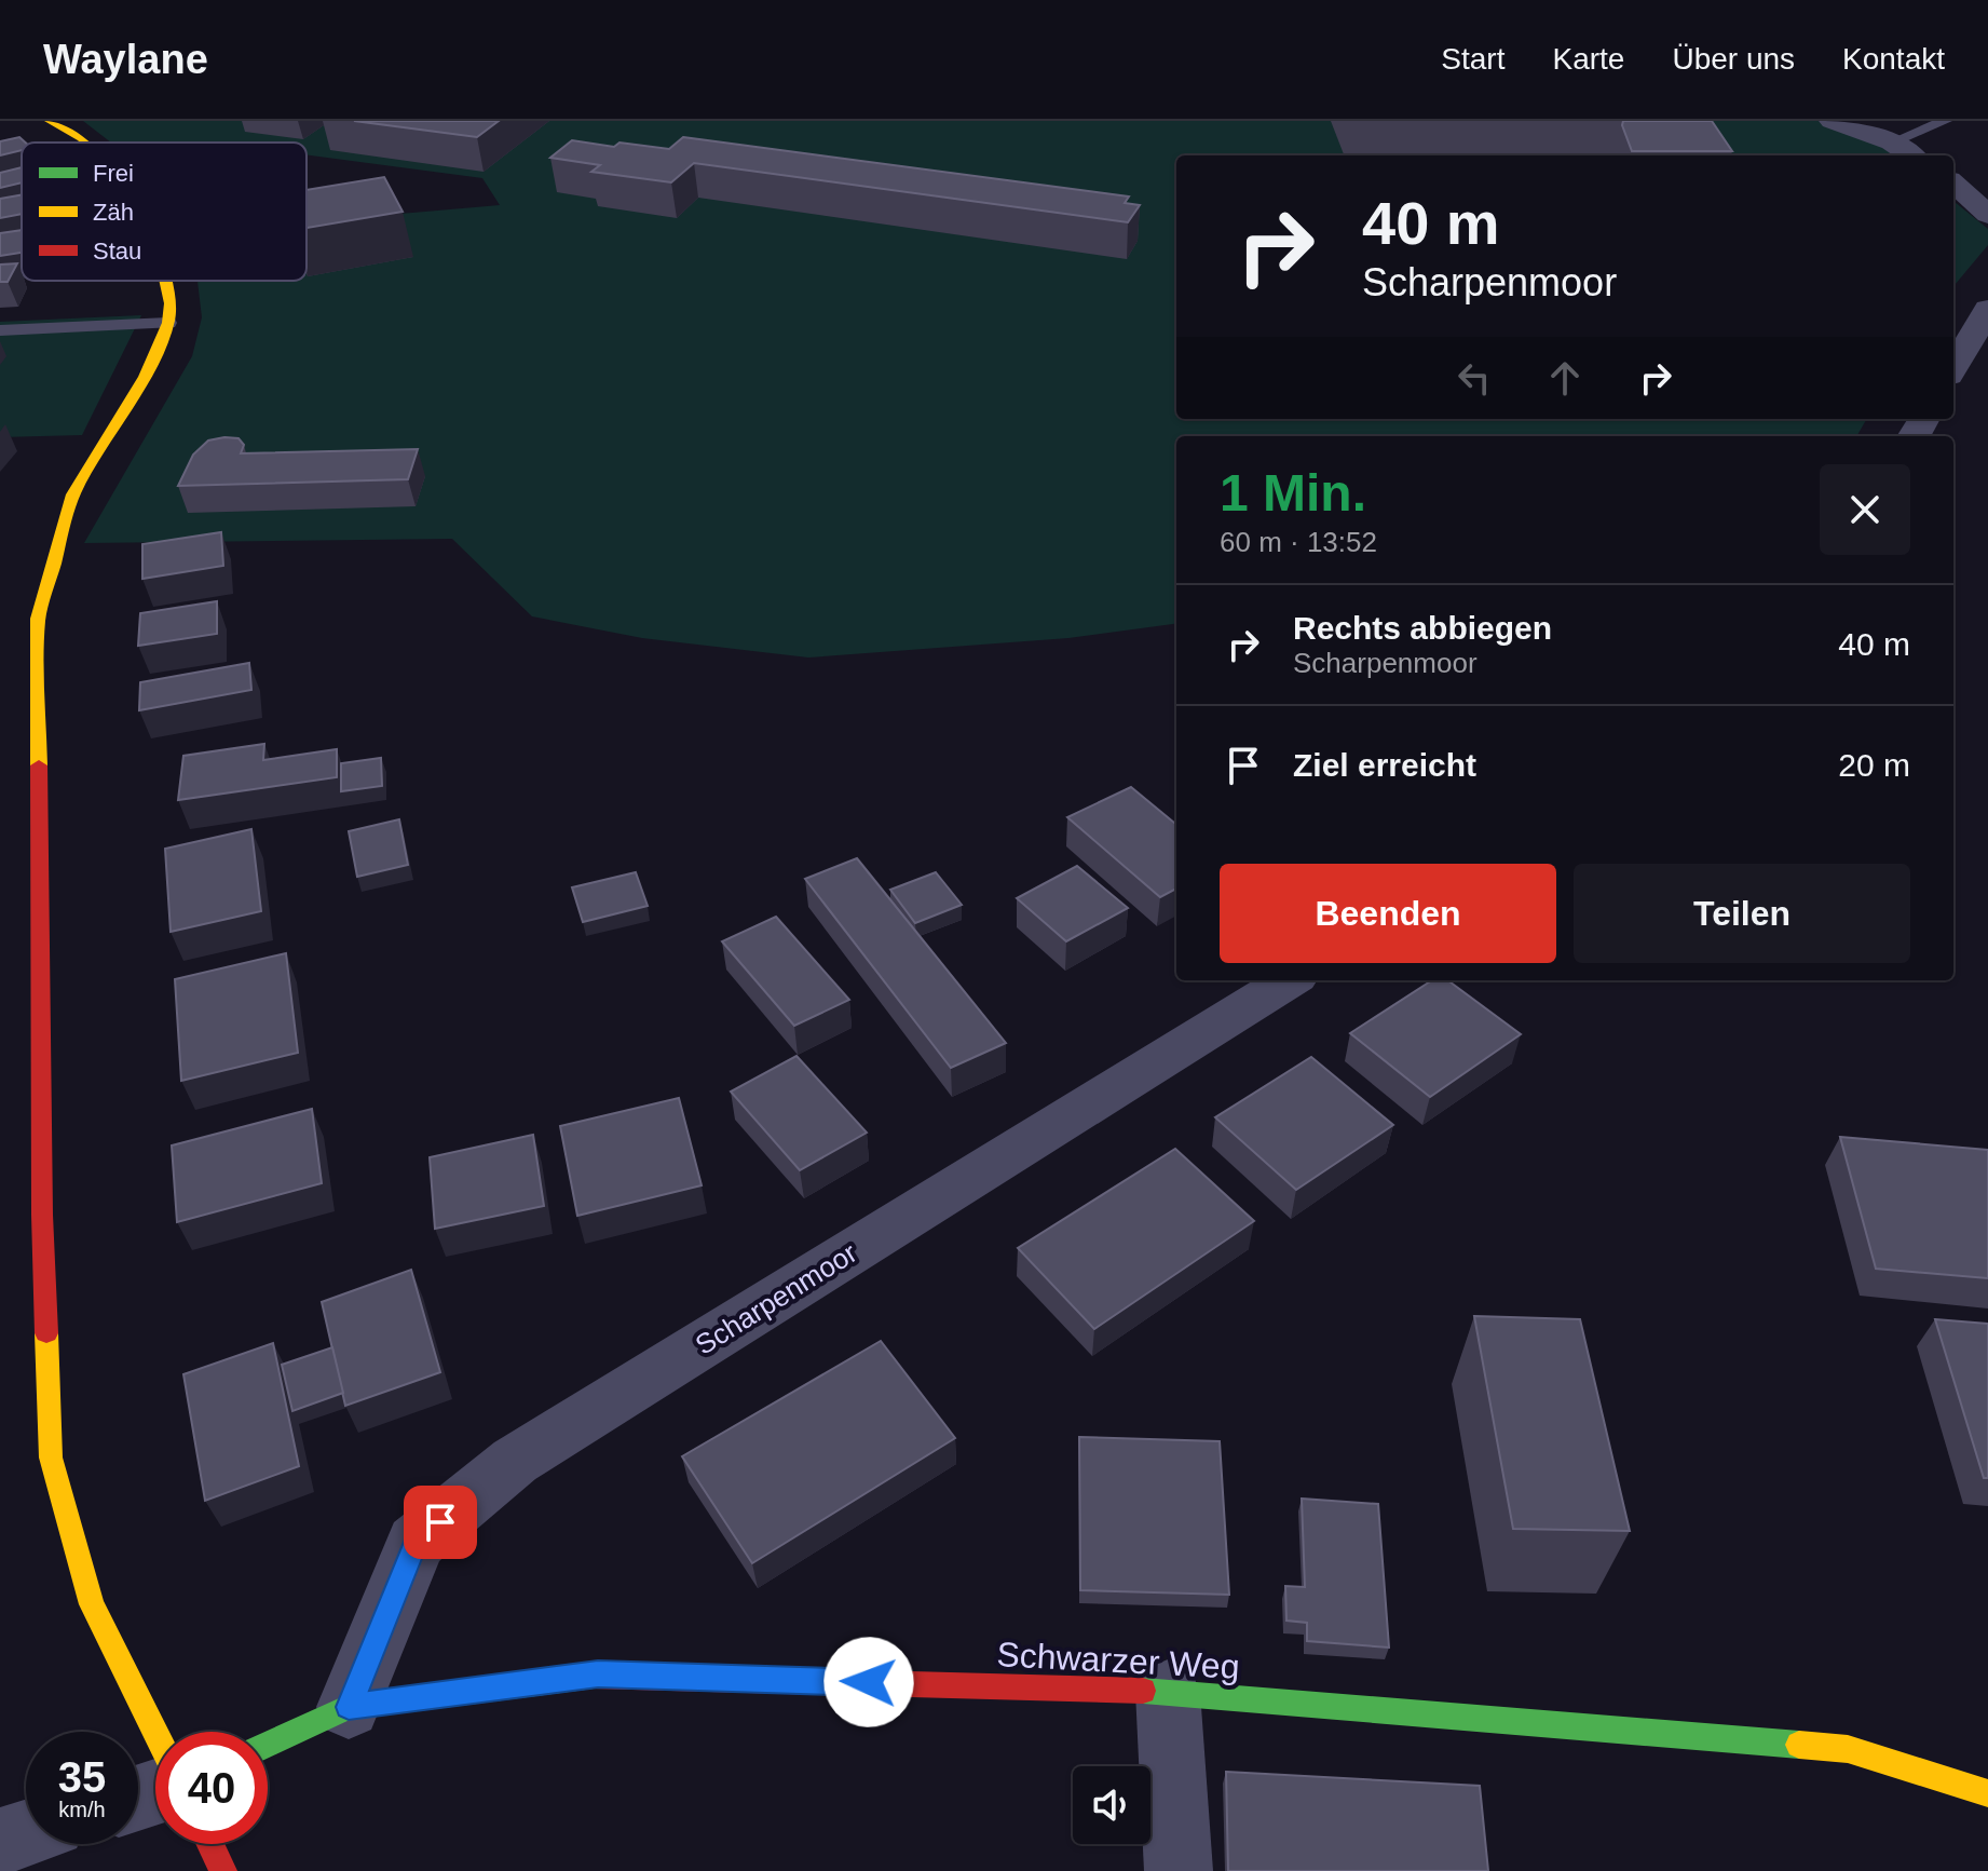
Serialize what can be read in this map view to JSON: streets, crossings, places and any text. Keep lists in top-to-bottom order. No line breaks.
{"streets":{"street":["Scharpenmoor","Schwarzer Weg"]},"crossings":[["Scharpenmoor","Schwarzer Weg"]],"legend":["Frei","Zäh","Stau"],"page":{"header":"Waylane","nav":["Start","Karte","Über uns","Kontakt"],"turn":["40 m","Scharpenmoor"],"heading":["1 Min.","60 m · 13:52"],"list":[{"name":"Rechts abbiegen","note":"Scharpenmoor","value":"40 m"},{"name":"Ziel erreicht","value":"20 m"}],"buttons":["Beenden","Teilen"],"speed":"35 km/h","limit":"40"}}
